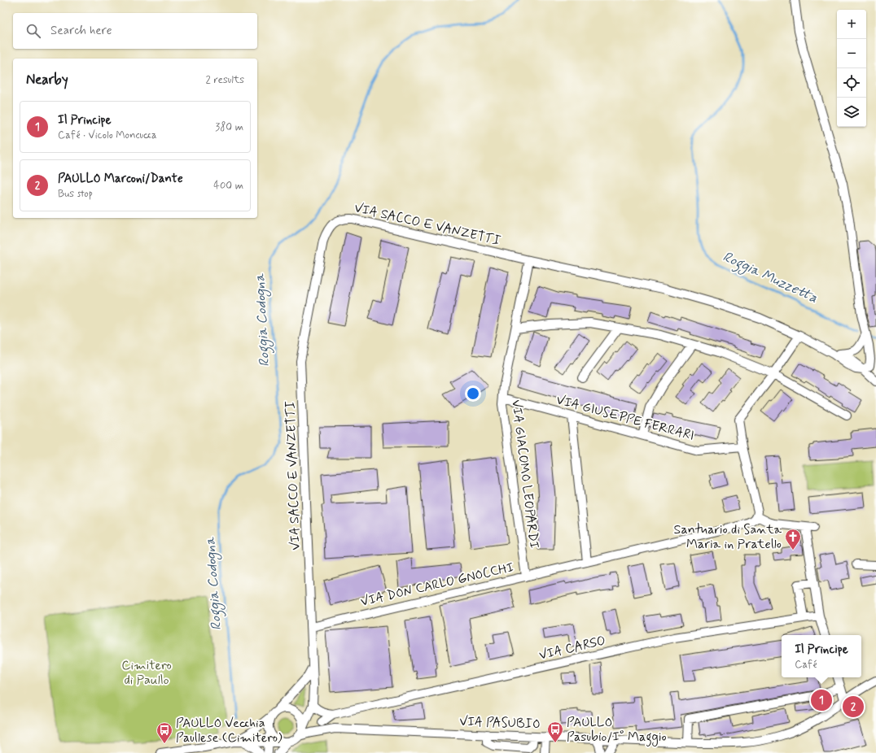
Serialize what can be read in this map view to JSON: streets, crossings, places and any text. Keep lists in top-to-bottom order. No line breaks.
{"streets":{"street":["VIA SACCO E VANZETTI","VIA GIUSEPPE FERRARI","VIA GIACOMO LEOPARDI","VIA DON CARLO GNOCCHI","VIA CARSO","VIA PASUBIO"]},"crossings":[["VIA SACCO E VANZETTI","VIA GIACOMO LEOPARDI"],["VIA SACCO E VANZETTI","VIA DON CARLO GNOCCHI"],["VIA SACCO E VANZETTI","VIA CARSO"],["VIA SACCO E VANZETTI","VIA PASUBIO"],["VIA GIUSEPPE FERRARI","VIA GIACOMO LEOPARDI"],["VIA GIACOMO LEOPARDI","VIA DON CARLO GNOCCHI"],["VIA CARSO","VIA PASUBIO"]],"water":["Roggia Muzzetta","Roggia Codogna"],"parks":["Cimitero di Paullo"],"places":{"church":["Santuario di Santa Maria in Pratello"],"bus stop":["PAULLO Pasubio/I° Maggio","PAULLO Vecchia Paullese (Cimitero)"]},"page":{"map_buttons":["+","−"],"search":"Search here","heading":["Nearby","2 results"],"list":[{"mark":"1","name":"Il Principe","note":"Café · Vicolo Moncucca","value":"380 m"},{"mark":"2","name":"PAULLO Marconi/Dante","note":"Bus stop","value":"400 m"}],"popup":["Il Principe","Café"],"pins":["1","2"]}}
